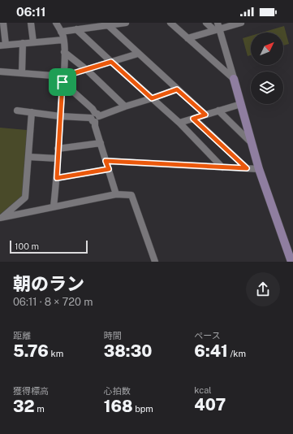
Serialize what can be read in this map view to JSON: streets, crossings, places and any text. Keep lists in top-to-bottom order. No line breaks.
{"scale_bar":"100 m","north":"top right","page":{"status":"06:11","scale":"100 m","heading":["朝のラン","06:11 · 8 × 720 m"],"stats":[["距離","5.76 km"],["時間","38:30"],["ペース","6:41 /km"],["獲得標高","32 m"],["心拍数","168 bpm"],["kcal","407"]]}}
